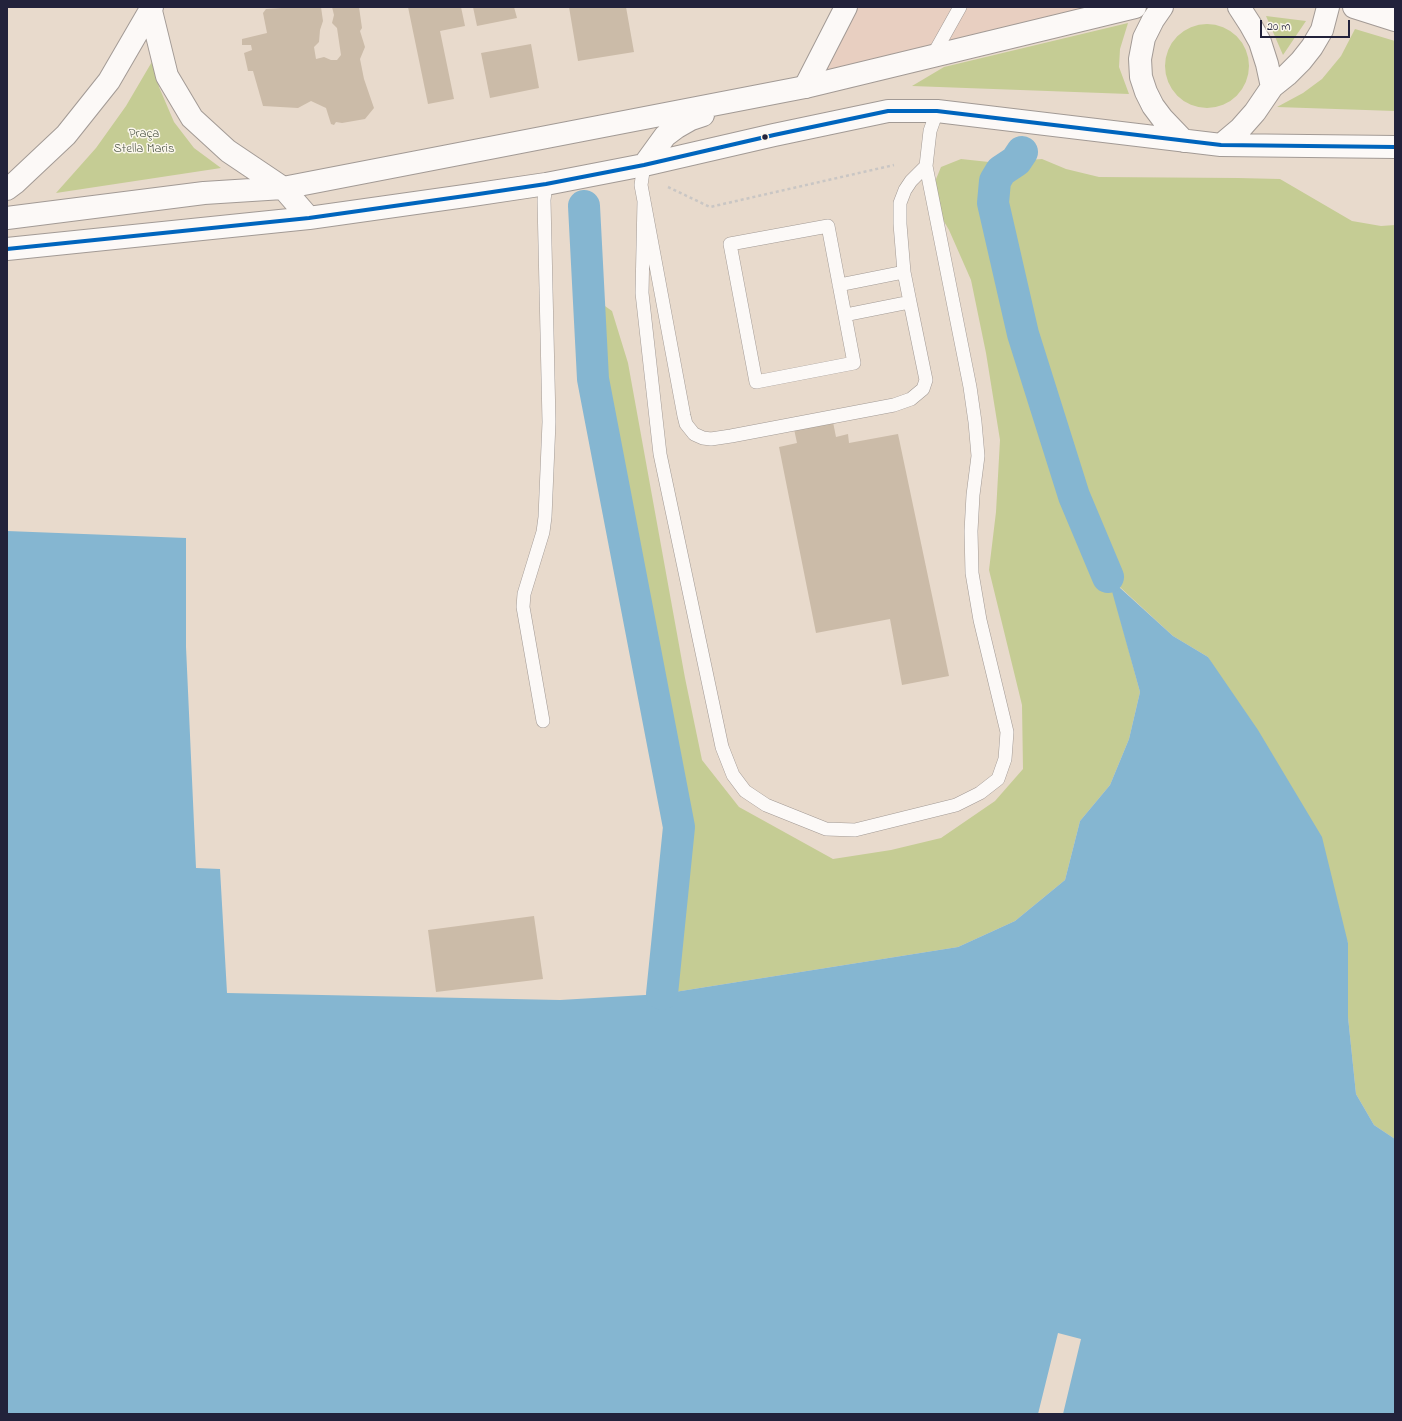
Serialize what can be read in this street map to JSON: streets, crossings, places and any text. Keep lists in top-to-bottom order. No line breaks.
{"parks":["Praça Stella Maris"],"scale_bar":"20 m"}
